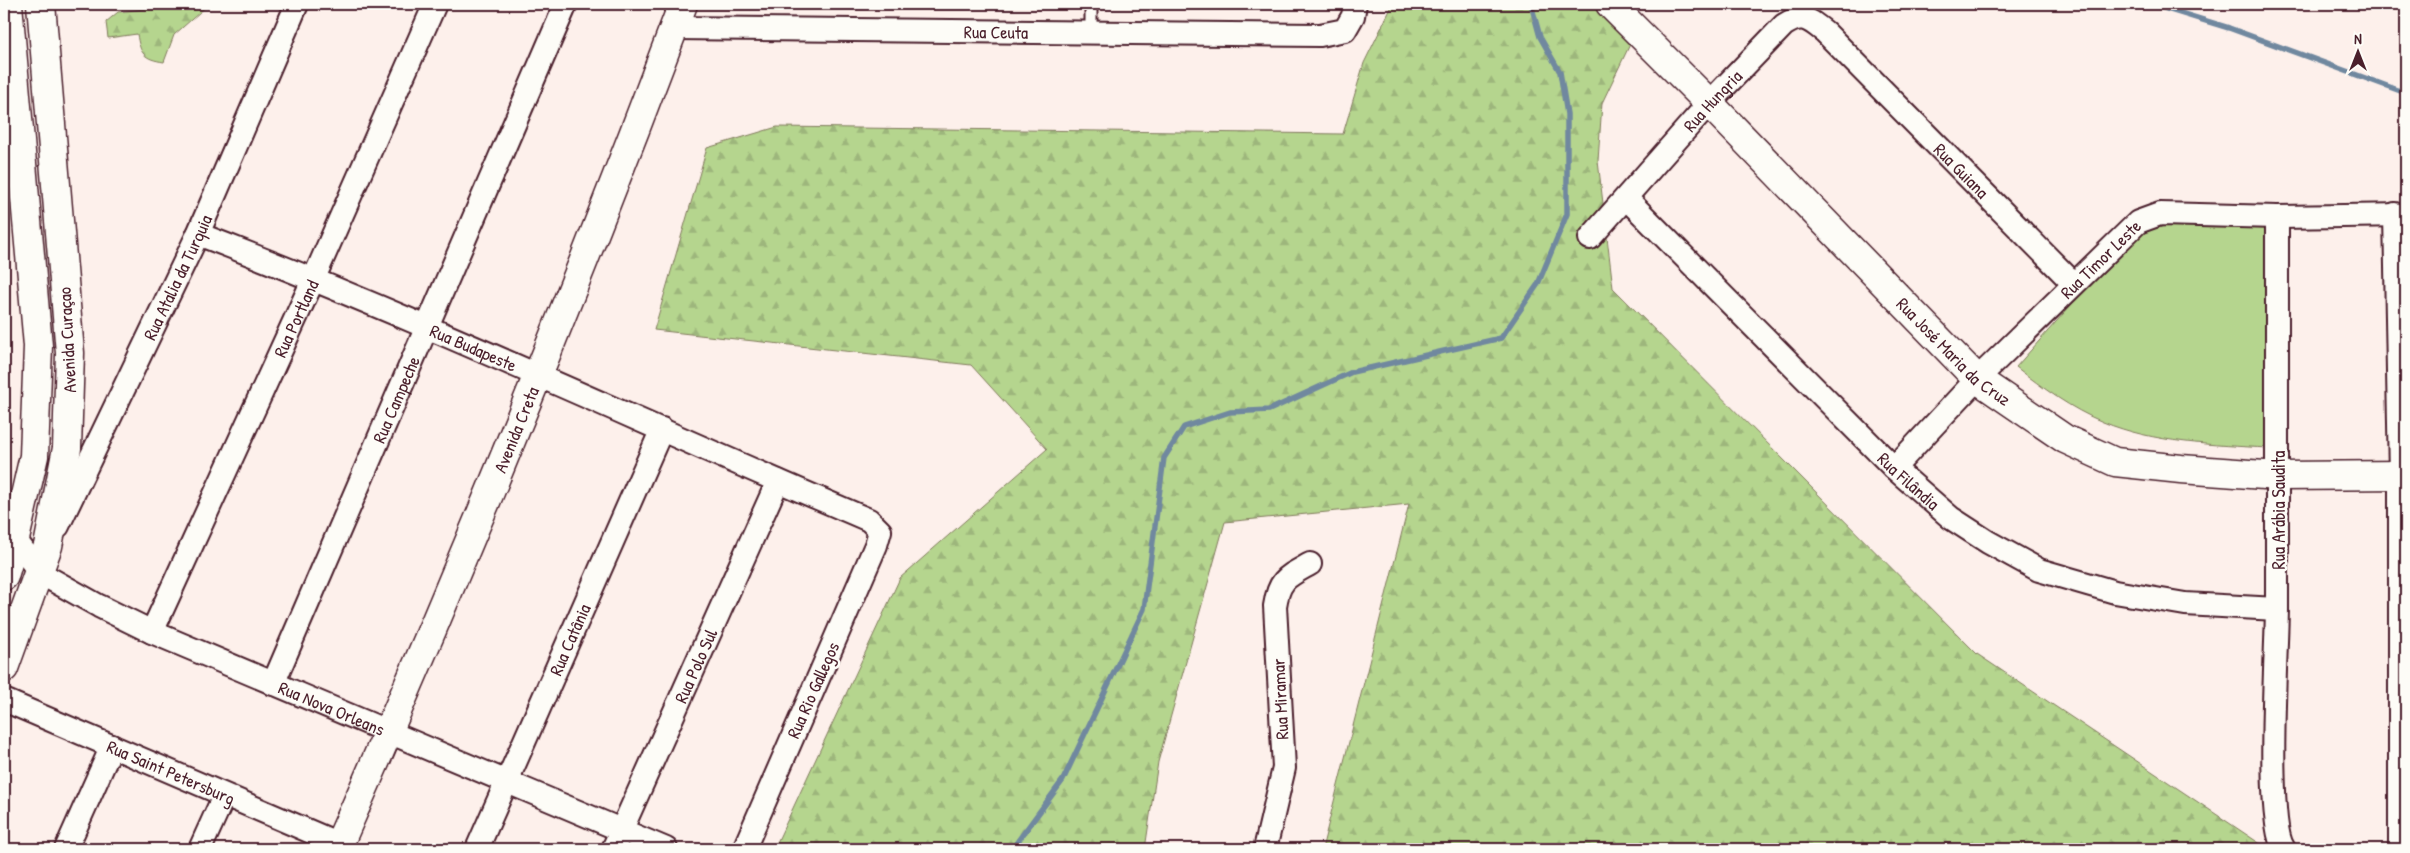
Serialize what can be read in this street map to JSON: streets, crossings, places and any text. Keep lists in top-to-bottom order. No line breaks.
{"streets":{"street":["Rua Ceuta","Rua Hungria","Rua Guiana","Rua Timor Leste","Rua Atalia da Turquia","Rua Portland","Avenida Curaçao","Rua Budapeste","Rua José Maria da Cruz","Rua Campeche","Avenida Creta","Rua Filândia","Rua Arábia Saudita","Rua Catânia","Rua Polo Sul","Rua Rio Gallegos","Rua Miramar","Rua Nova Orleans","Rua Saint Petersburg"]},"crossings":[["Rua Ceuta","Avenida Creta"],["Rua Hungria","Rua Guiana"],["Rua Hungria","Rua José Maria da Cruz"],["Rua Hungria","Rua Filândia"],["Rua Guiana","Rua Timor Leste"],["Rua Timor Leste","Rua José Maria da Cruz"],["Rua Timor Leste","Rua Filândia"],["Rua Timor Leste","Rua Arábia Saudita"],["Rua Atalia da Turquia","Avenida Curaçao"],["Rua Atalia da Turquia","Rua Budapeste"],["Rua Portland","Rua Budapeste"],["Rua Portland","Rua Nova Orleans"],["Avenida Curaçao","Rua Nova Orleans"],["Rua Budapeste","Rua Campeche"],["Rua Budapeste","Avenida Creta"],["Rua Budapeste","Rua Catânia"],["Rua Budapeste","Rua Polo Sul"],["Rua Budapeste","Rua Rio Gallegos"],["Rua José Maria da Cruz","Rua Arábia Saudita"],["Rua Campeche","Rua Nova Orleans"],["Avenida Creta","Rua Nova Orleans"],["Avenida Creta","Rua Saint Petersburg"],["Rua Filândia","Rua Arábia Saudita"],["Rua Catânia","Rua Nova Orleans"],["Rua Polo Sul","Rua Nova Orleans"]],"north":"top"}
